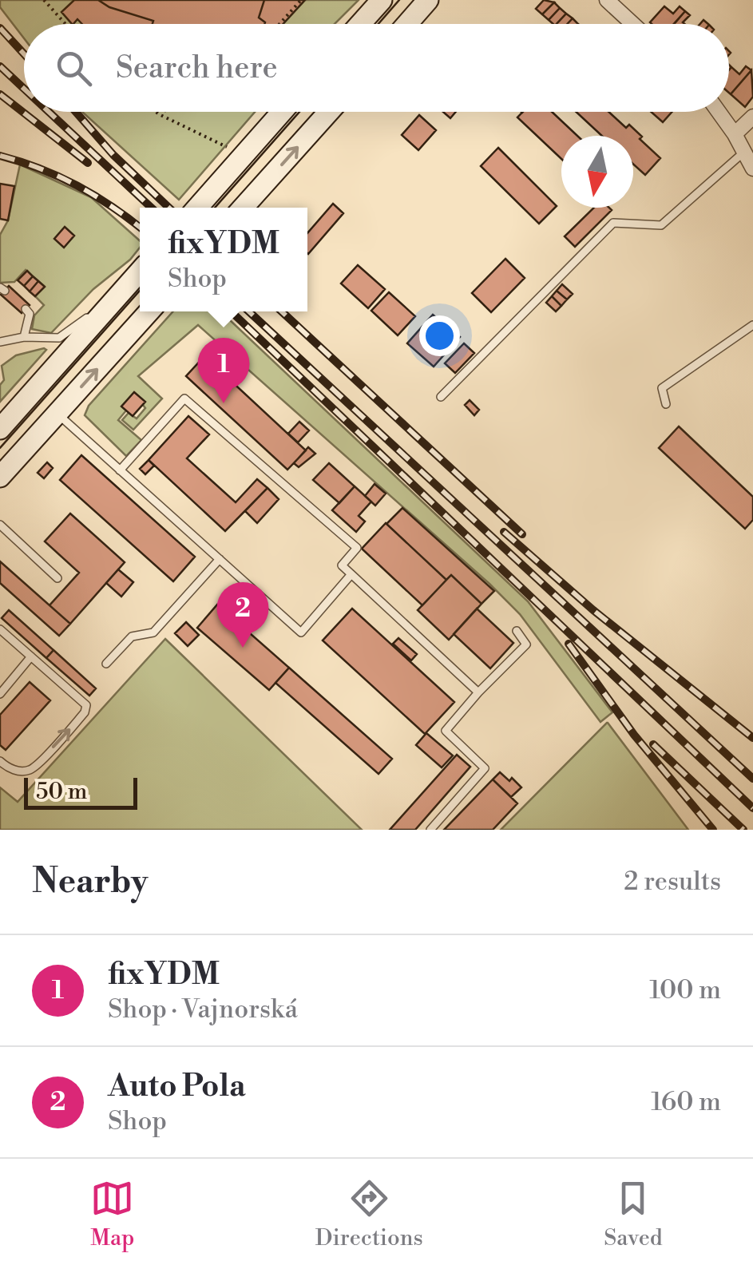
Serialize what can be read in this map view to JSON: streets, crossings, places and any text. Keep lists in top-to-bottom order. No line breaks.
{"scale_bar":"50 m","north":"bottom","page":{"search":"Search here","popup":["fixYDM","Shop"],"pins":["1","2"],"scale":"50 m","heading":["Nearby","2 results"],"list":[{"mark":"1","name":"fixYDM","note":"Shop · Vajnorská","value":"100 m"},{"mark":"2","name":"Auto Pola","note":"Shop","value":"160 m"}],"nav":["Map","Directions","Saved"]}}
